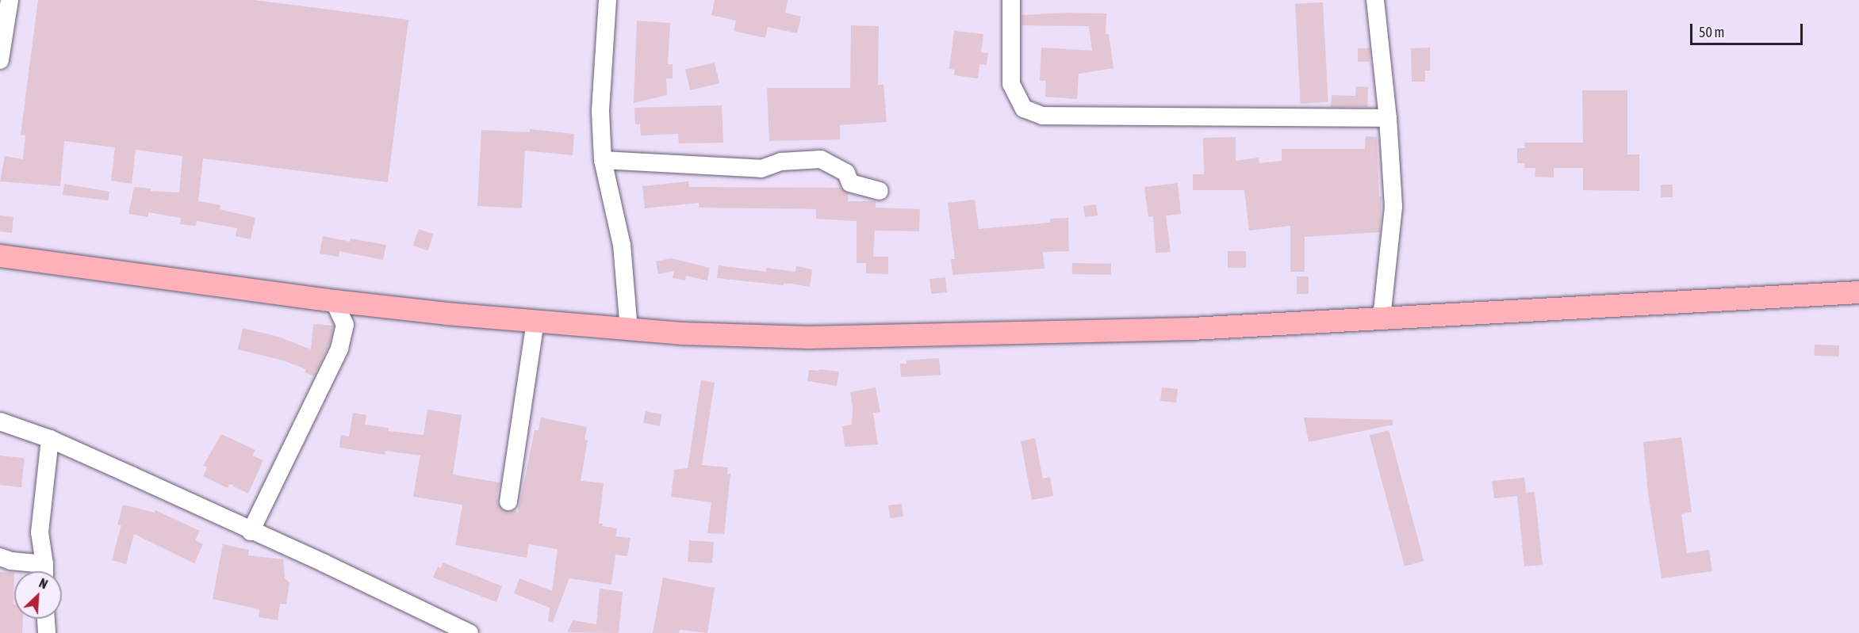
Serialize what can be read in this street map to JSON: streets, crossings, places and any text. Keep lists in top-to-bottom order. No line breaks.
{"scale_bar":"50 m","north":"top right"}
